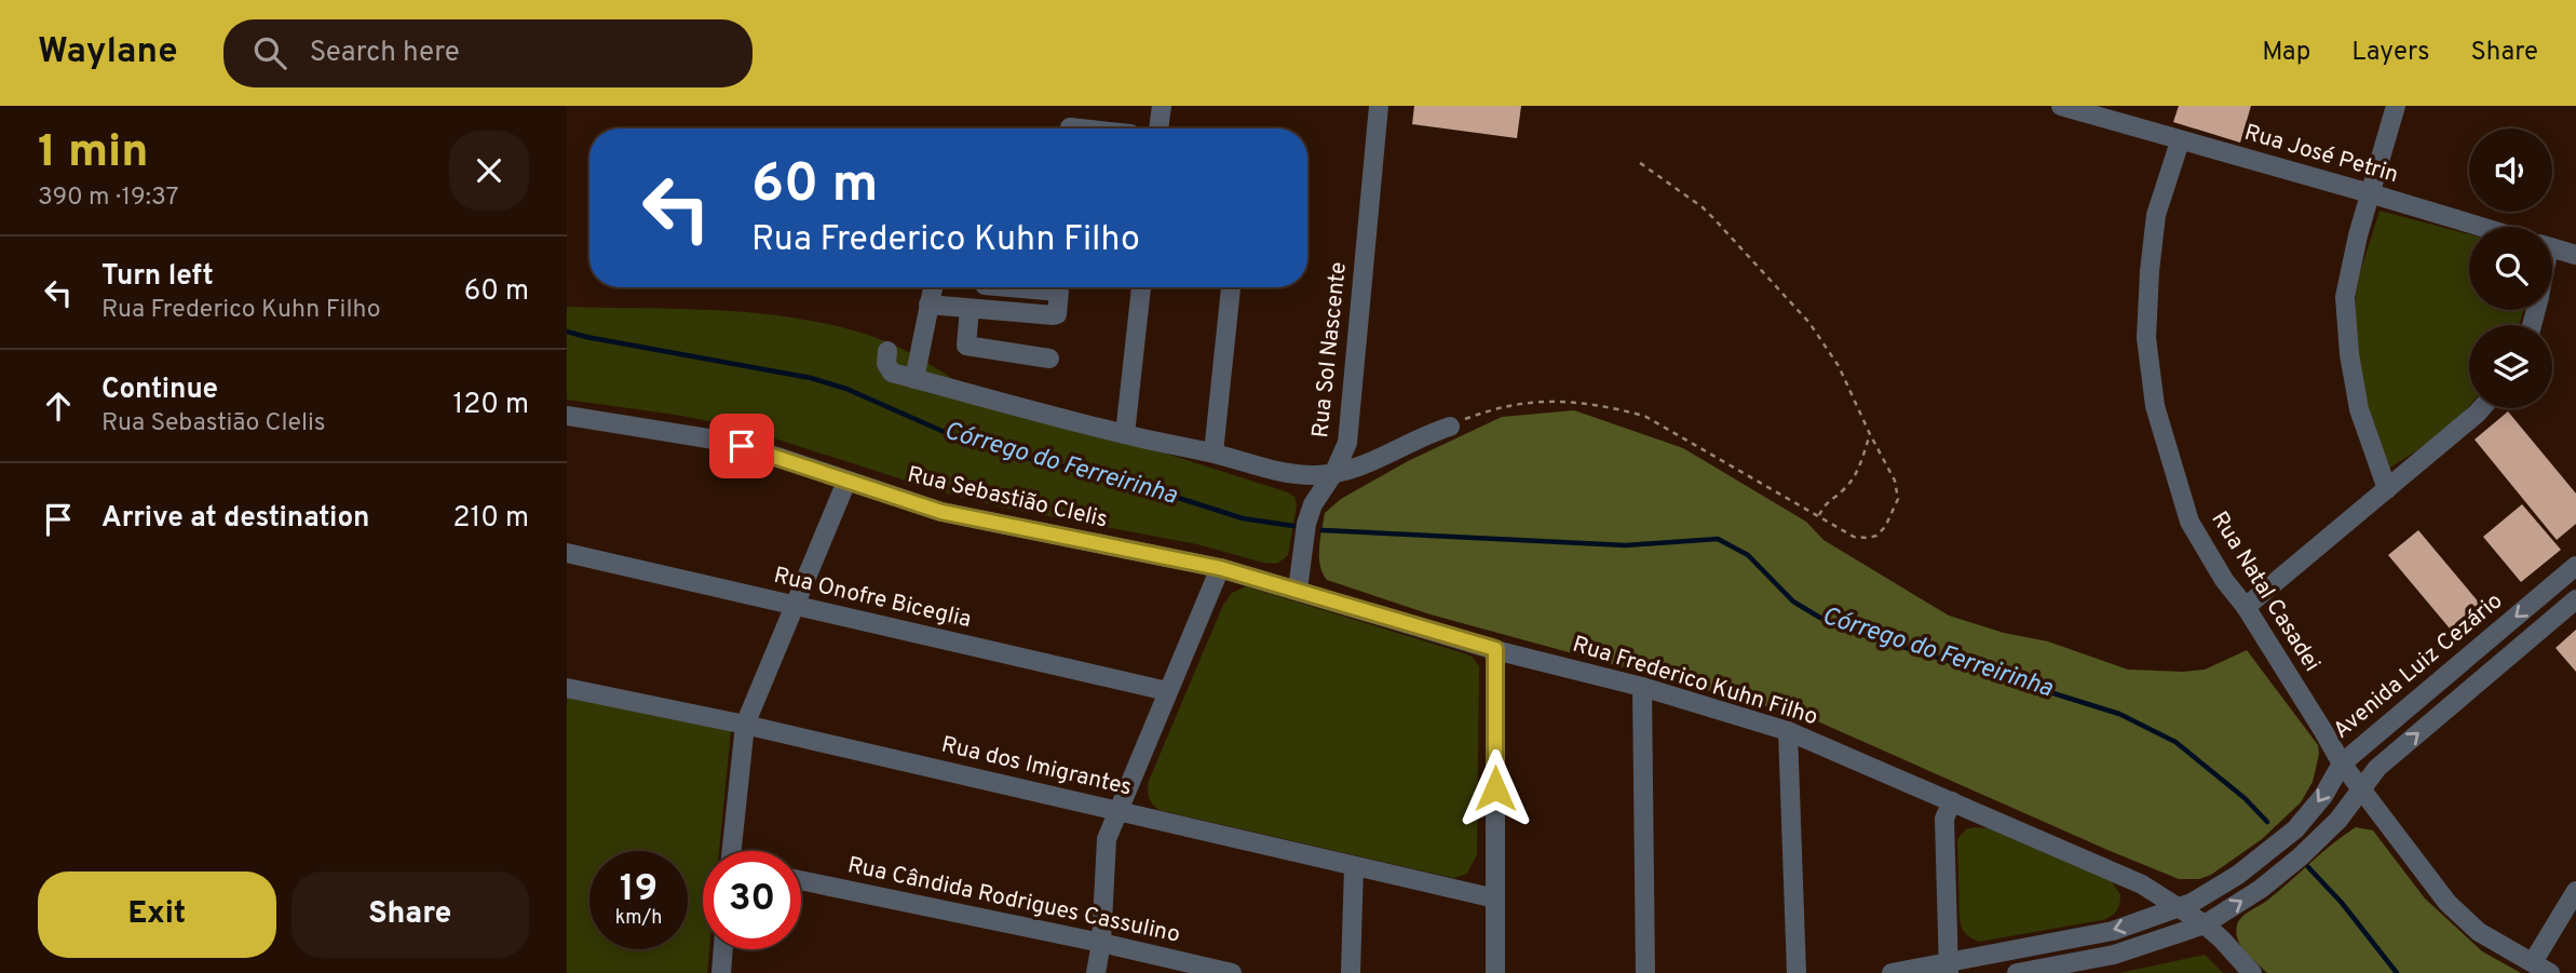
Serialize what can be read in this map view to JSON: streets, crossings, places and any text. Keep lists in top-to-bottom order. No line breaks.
{"streets":{"street":["Rua José Petrin","Rua Sol Nascente","Rua Sebastião Clelis","Rua Natal Casadei","Rua Onofre Biceglia","Avenida Luiz Cezário","Rua Frederico Kuhn Filho","Rua dos Imigrantes","Rua Cândida Rodrigues Cassulino"]},"crossings":[["Rua José Petrin","Rua Natal Casadei"],["Rua Sol Nascente","Rua Frederico Kuhn Filho"],["Rua Sebastião Clelis","Rua Frederico Kuhn Filho"],["Rua Natal Casadei","Avenida Luiz Cezário"],["Avenida Luiz Cezário","Rua Frederico Kuhn Filho"]],"water":["Córrego do Ferreirinha"],"page":{"header":"Waylane","search":"Search here","nav":["Map","Layers","Share"],"heading":["1 min","390 m · 19:37"],"turn":["60 m","Rua Frederico Kuhn Filho"],"list":[{"name":"Turn left","note":"Rua Frederico Kuhn Filho","value":"60 m"},{"name":"Continue","note":"Rua Sebastião Clelis","value":"120 m"},{"name":"Arrive at destination","value":"210 m"}],"speed":"19 km/h","limit":"30","buttons":["Exit","Share"]}}
